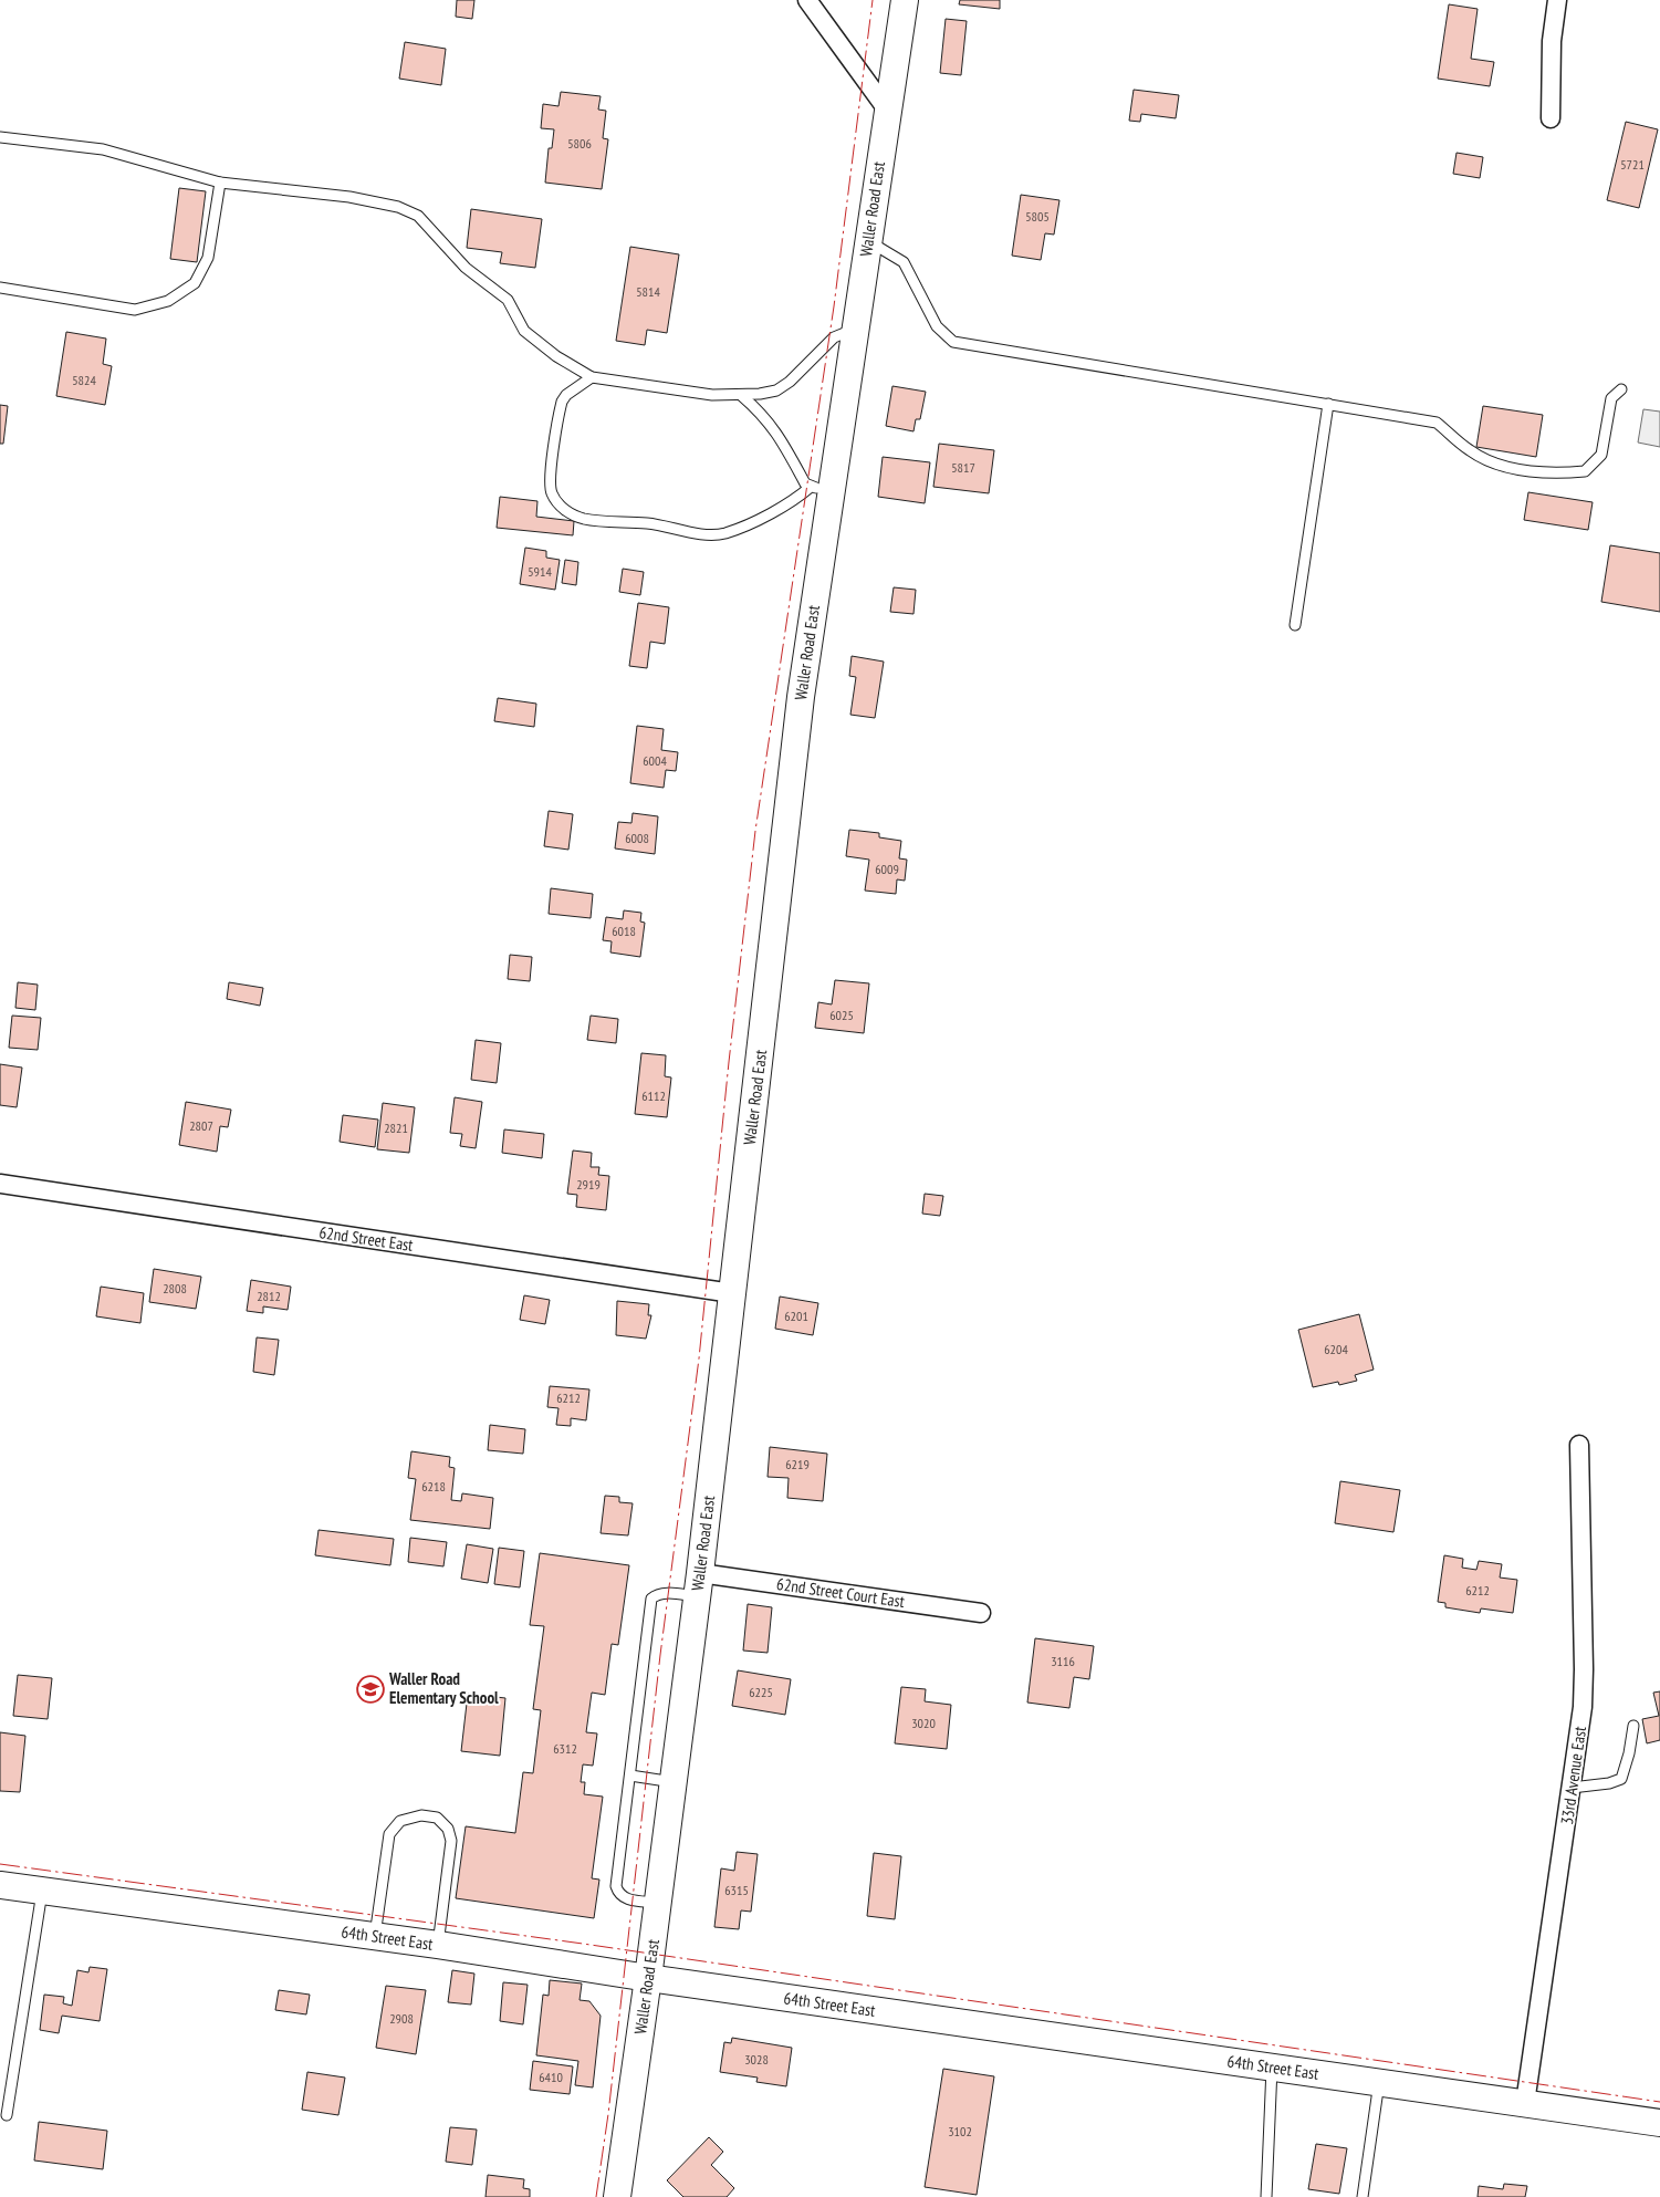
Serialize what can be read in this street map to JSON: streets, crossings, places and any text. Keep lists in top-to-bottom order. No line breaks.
{"streets":{"street":["Waller Road East","62nd Street East","62nd Street Court East","33rd Avenue East","64th Street East"]},"crossings":[["Waller Road East","62nd Street East"],["Waller Road East","62nd Street Court East"],["Waller Road East","64th Street East"],["33rd Avenue East","64th Street East"]],"places":{"school or university":["Waller Road Elementary School"]},"house_numbers":["5806","5721","5805","5814","5824","5817","5914","6004","6008","6009","6018","6025","6112","2807","2821","2919","2808","2812","6201","6204","6212","6219","6218","6212","3116","6225","3020","6312","6315","2908","3028","6410","3102"]}
